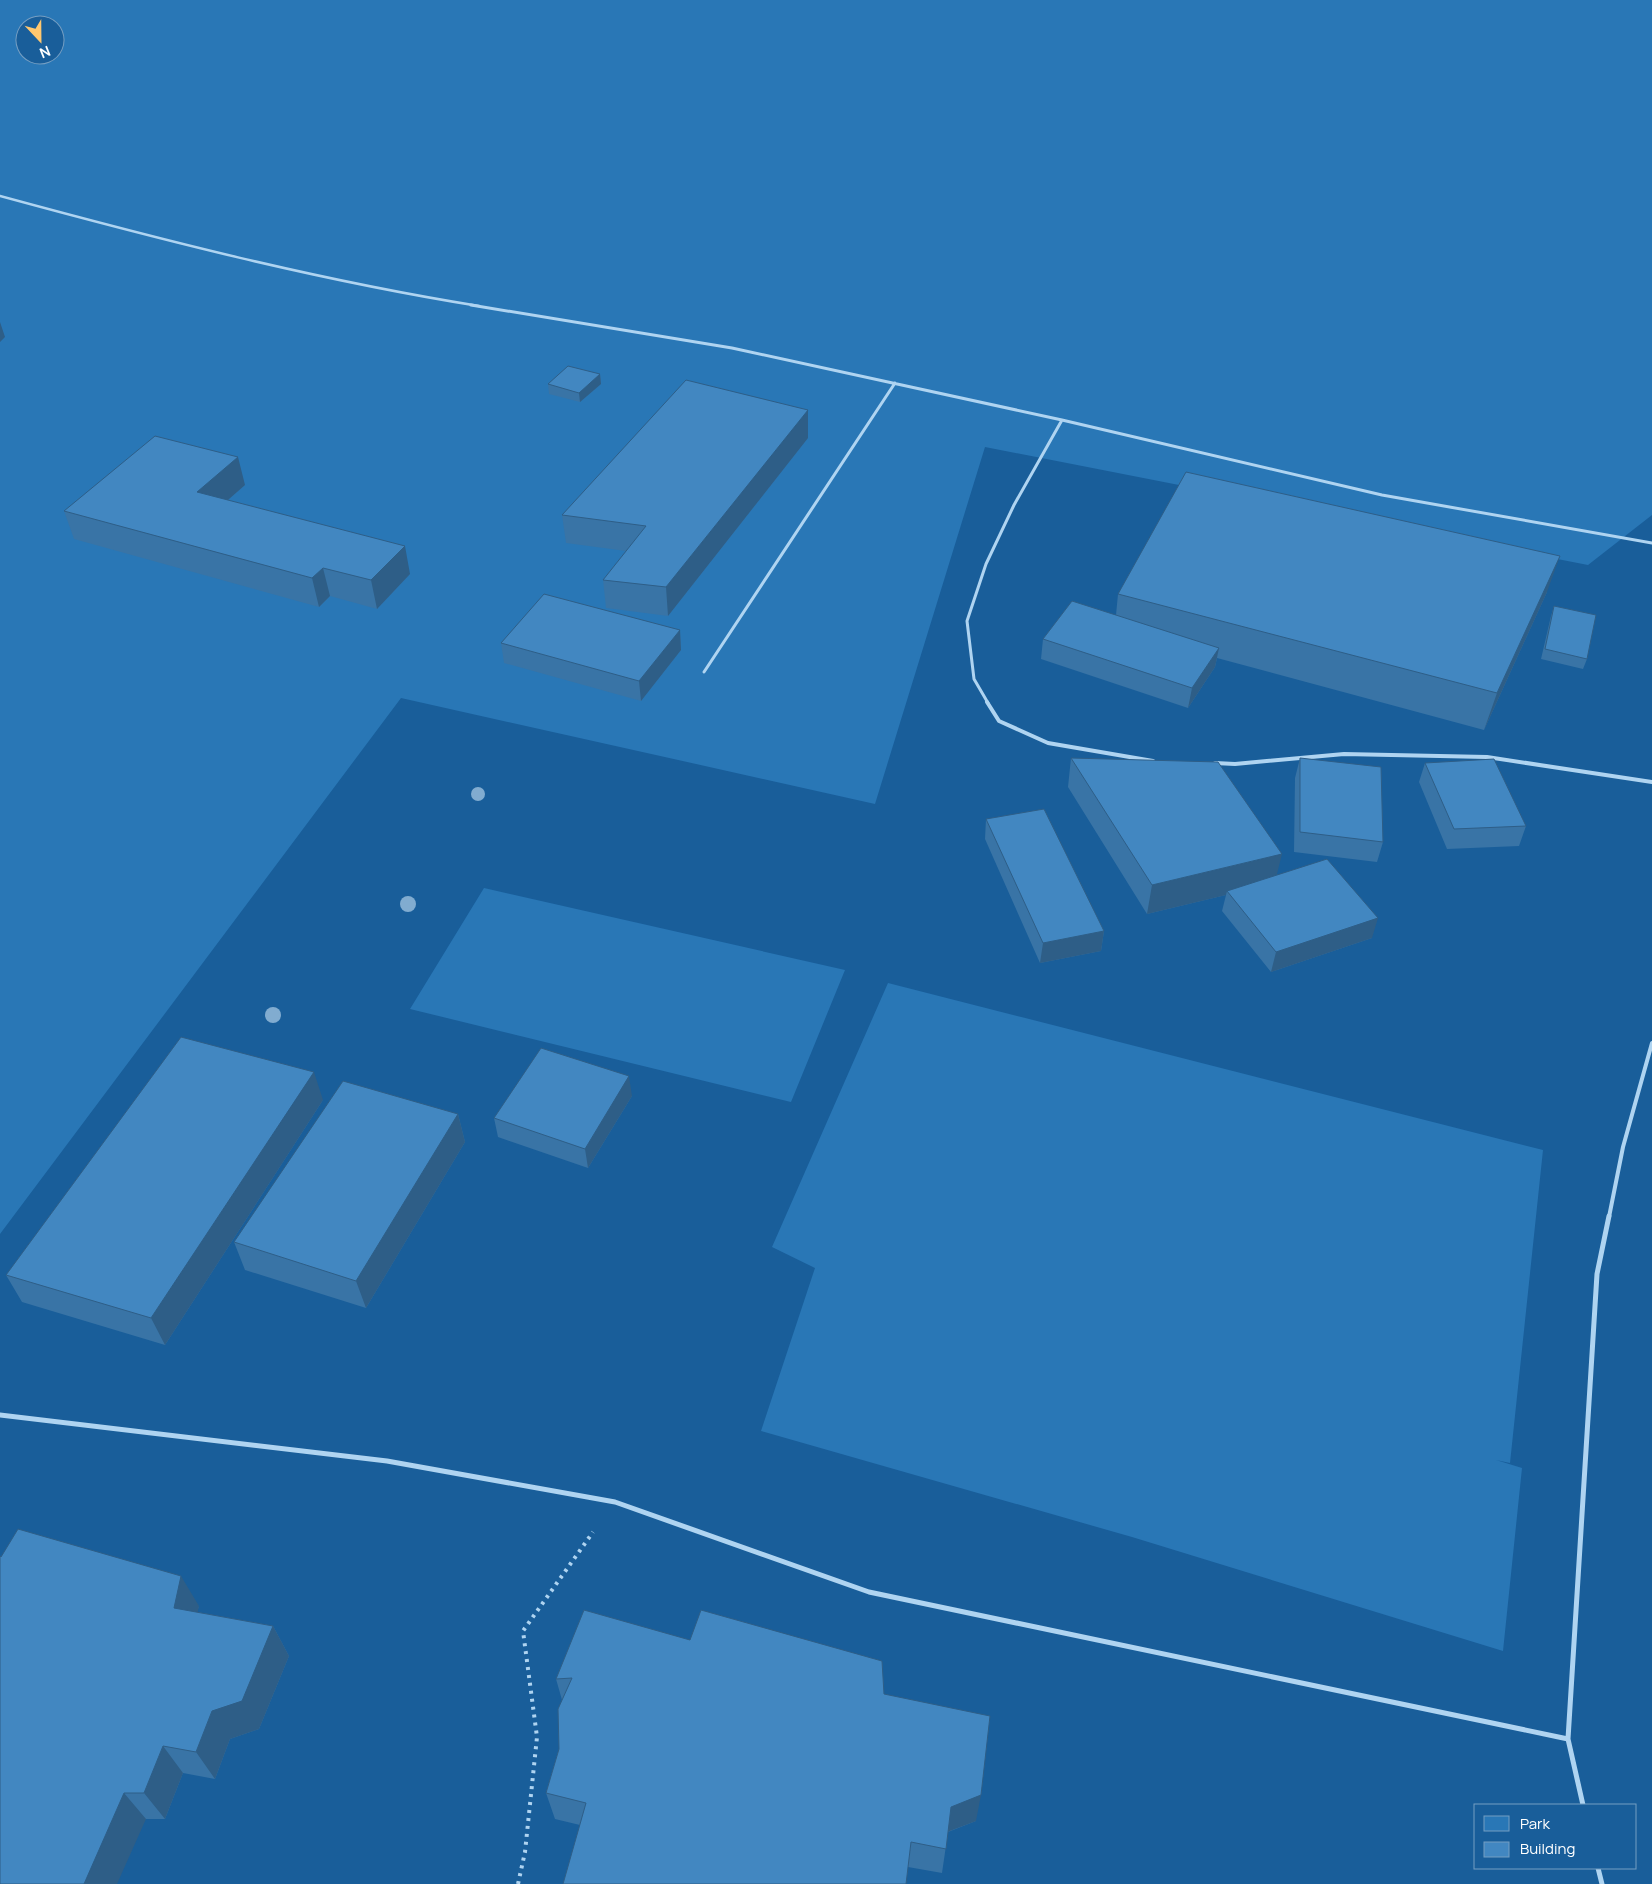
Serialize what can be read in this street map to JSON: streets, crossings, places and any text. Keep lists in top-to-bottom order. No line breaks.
{"legend":["Park","Building"],"north":"bottom"}
